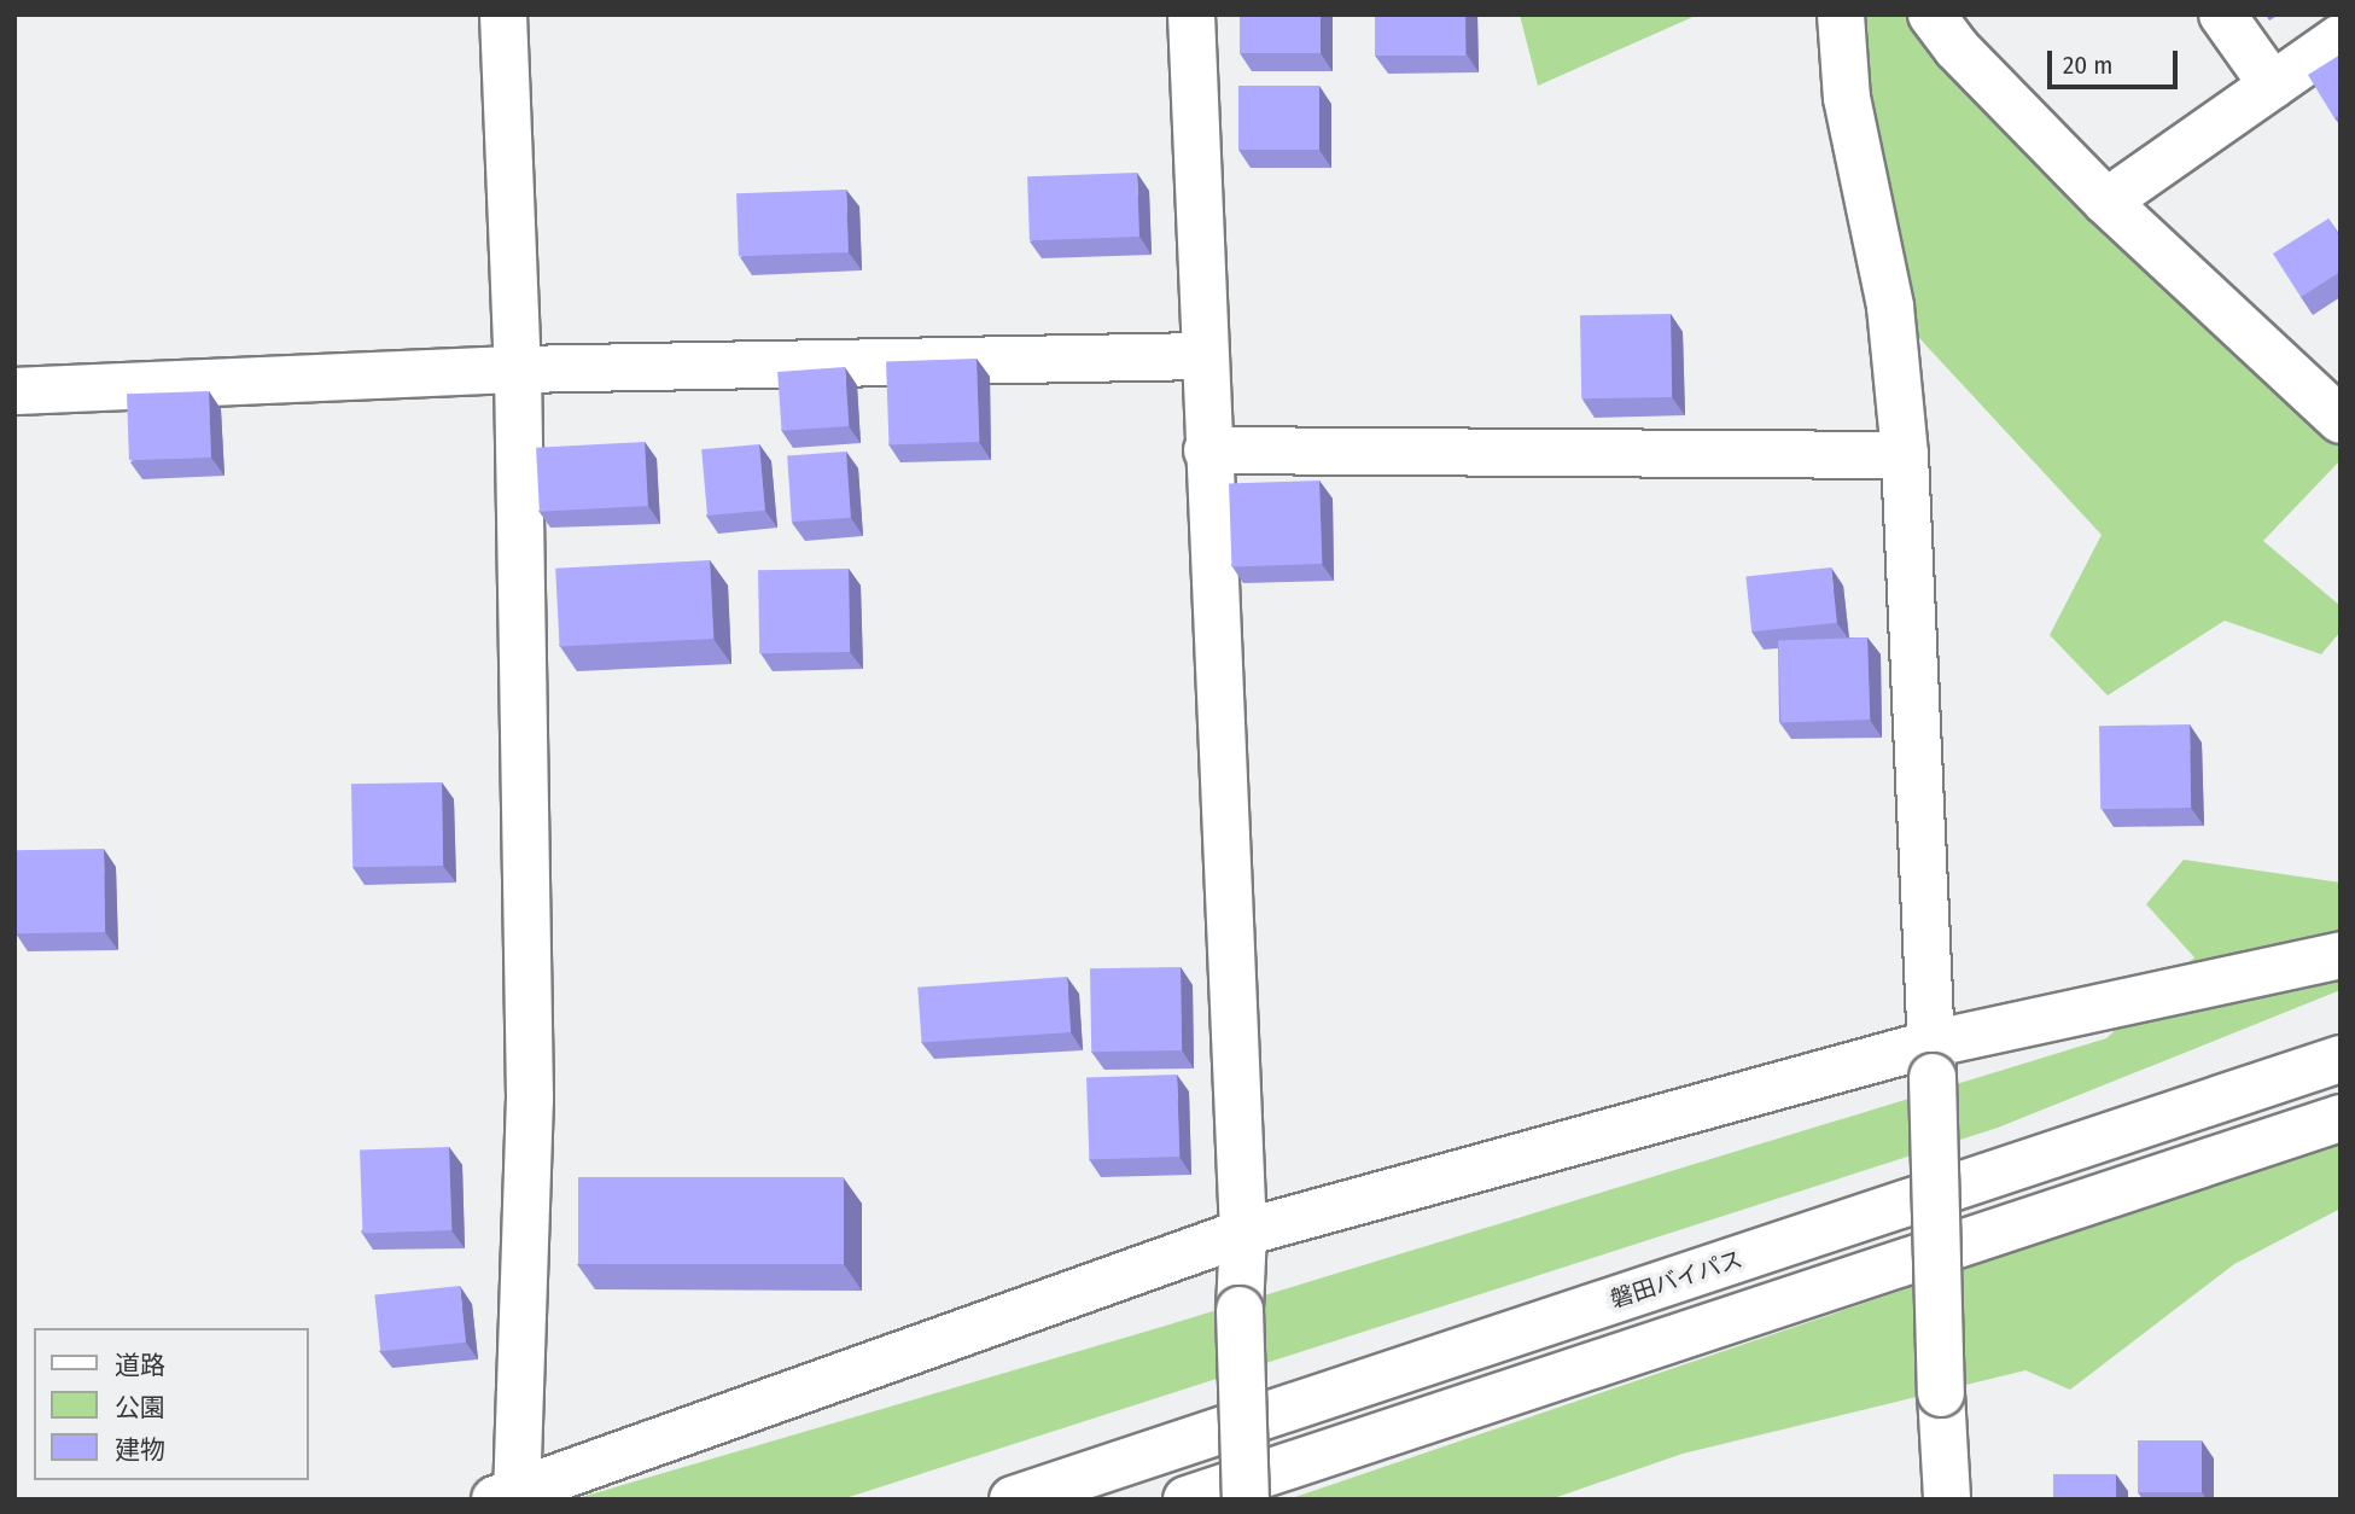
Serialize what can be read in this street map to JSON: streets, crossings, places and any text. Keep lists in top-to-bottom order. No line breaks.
{"streets":{"main road":["磐田バイパス"]},"legend":["道路","公園","建物"],"scale_bar":"20 m"}
